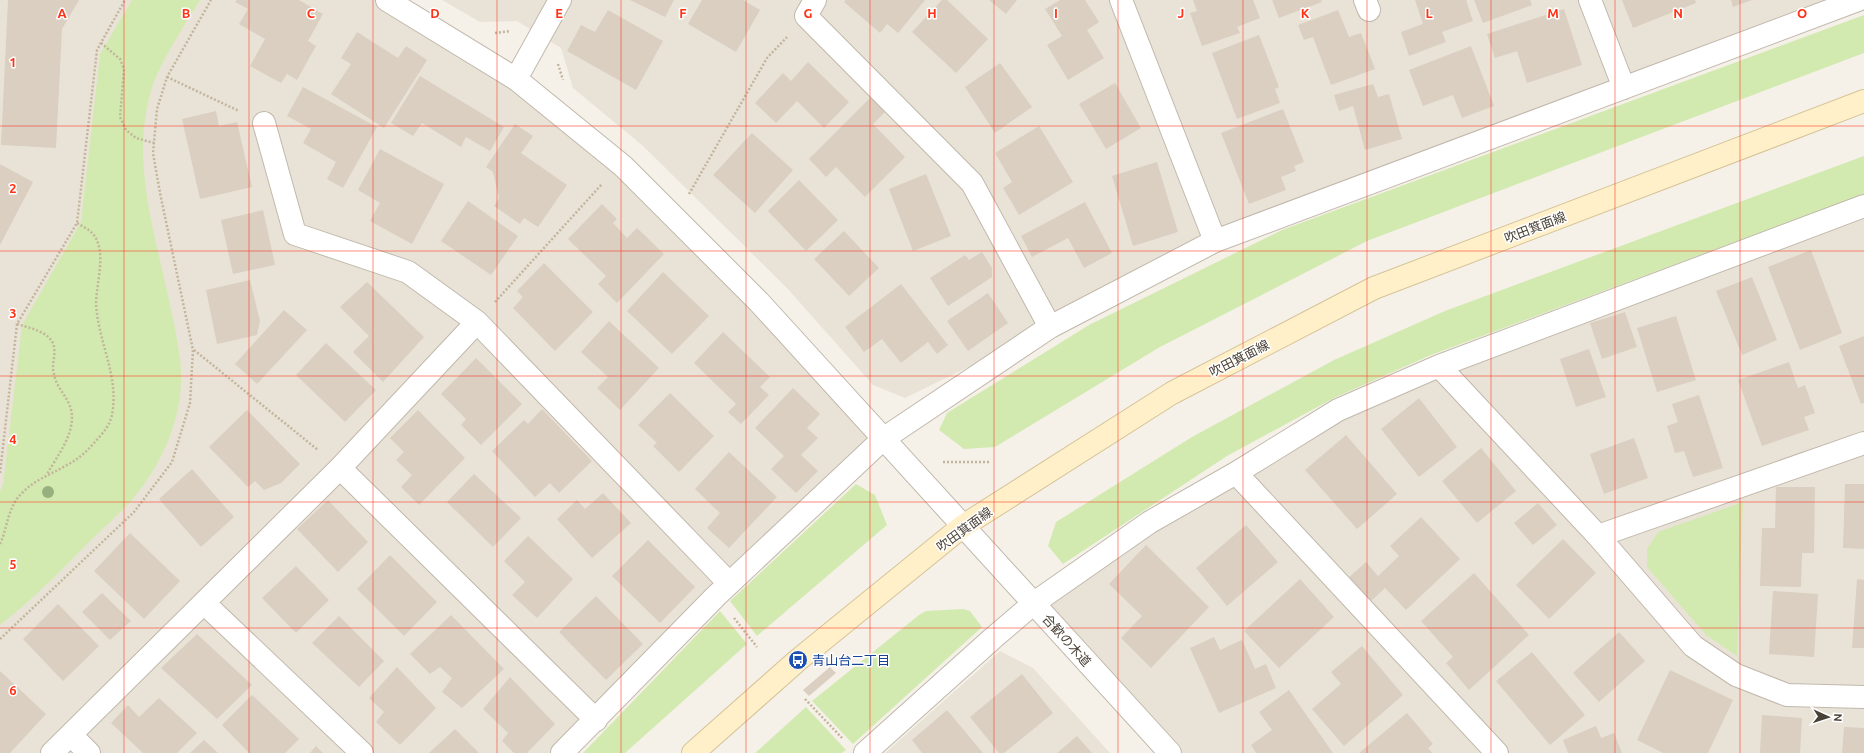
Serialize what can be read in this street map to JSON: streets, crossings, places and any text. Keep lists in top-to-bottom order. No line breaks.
{"streets":{"main road":["吹田箕面線"],"street":["合歓の木道"]},"crossings":[["吹田箕面線","合歓の木道"]],"places":{"bus stop":["青山台二丁目"]},"north":"right","grid":{"columns":["A","B","C","D","E","F","G","H","I","J","K","L","M","N","O"],"rows":["1","2","3","4","5","6"]}}
